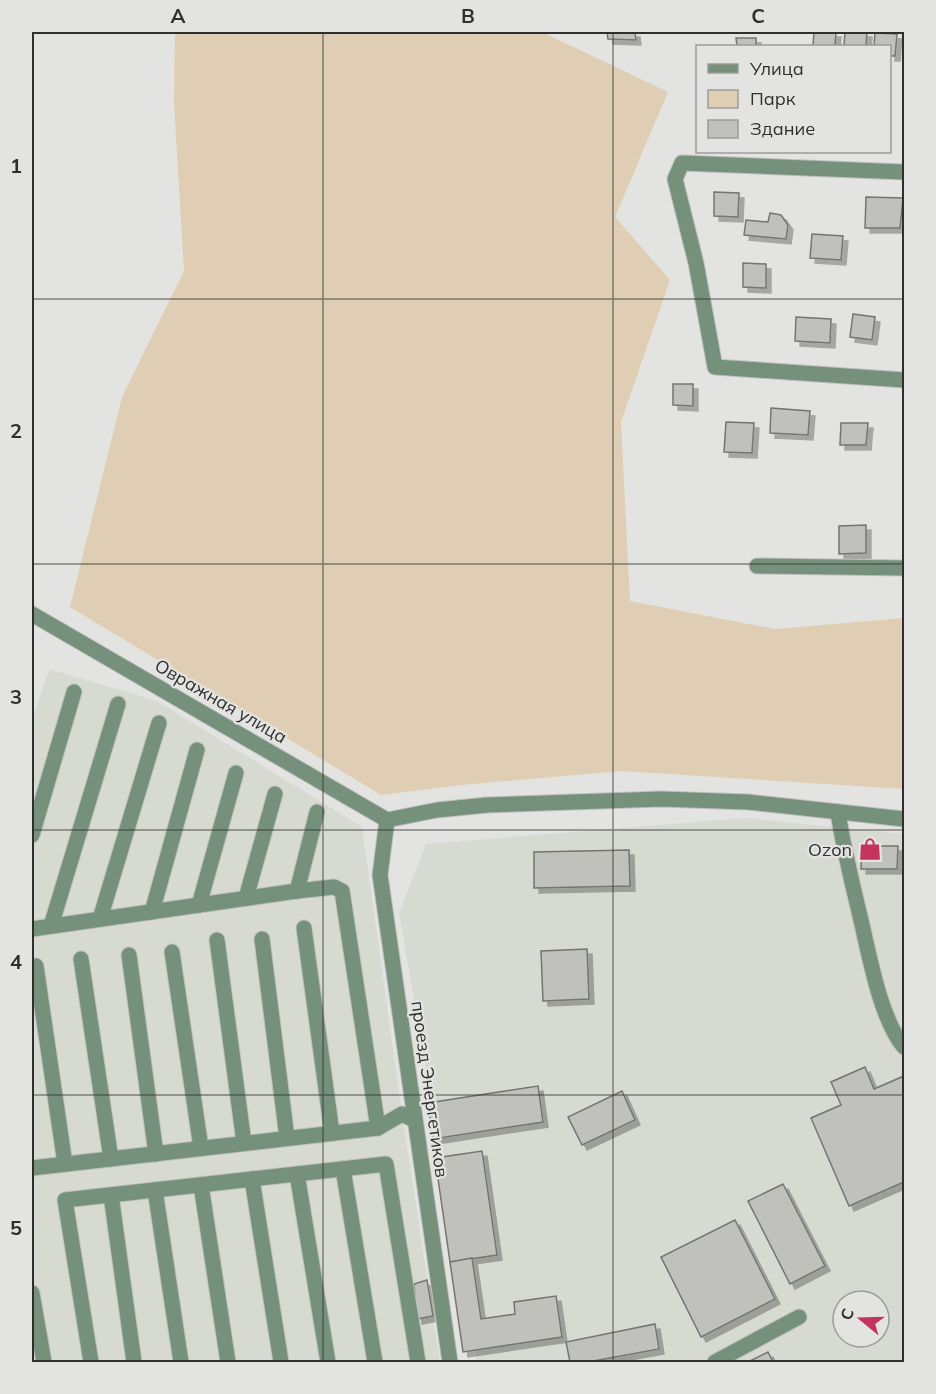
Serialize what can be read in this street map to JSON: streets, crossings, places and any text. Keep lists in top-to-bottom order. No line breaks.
{"streets":{"street":["Овражная улица","проезд Энергетиков"]},"crossings":[["Овражная улица","проезд Энергетиков"]],"places":{"shop":["Ozon"]},"legend":["Улица","Парк","Здание"],"north":"left","grid":{"columns":["A","B","C"],"rows":["1","2","3","4","5"]}}
